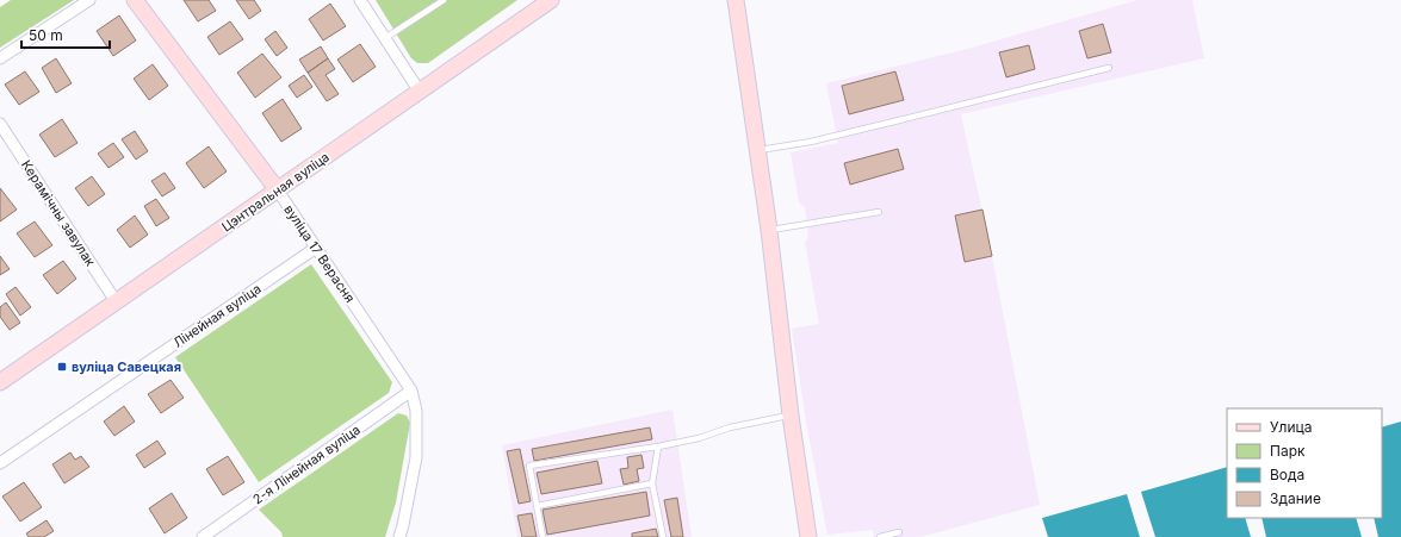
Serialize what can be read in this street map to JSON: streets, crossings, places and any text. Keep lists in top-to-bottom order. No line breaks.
{"streets":{"street":["Цэнтральная вуліца","Керамічны завулак","вуліца 17 Верасня","Лінейная вуліца","2-я Лінейная вуліца"]},"crossings":[["Цэнтральная вуліца","Керамічны завулак"],["Цэнтральная вуліца","вуліца 17 Верасня"],["вуліца 17 Верасня","Лінейная вуліца"],["вуліца 17 Верасня","2-я Лінейная вуліца"]],"places":{"transit":["вуліца Савецкая"]},"legend":["Улица","Парк","Вода","Здание"],"scale_bar":"50 m"}
